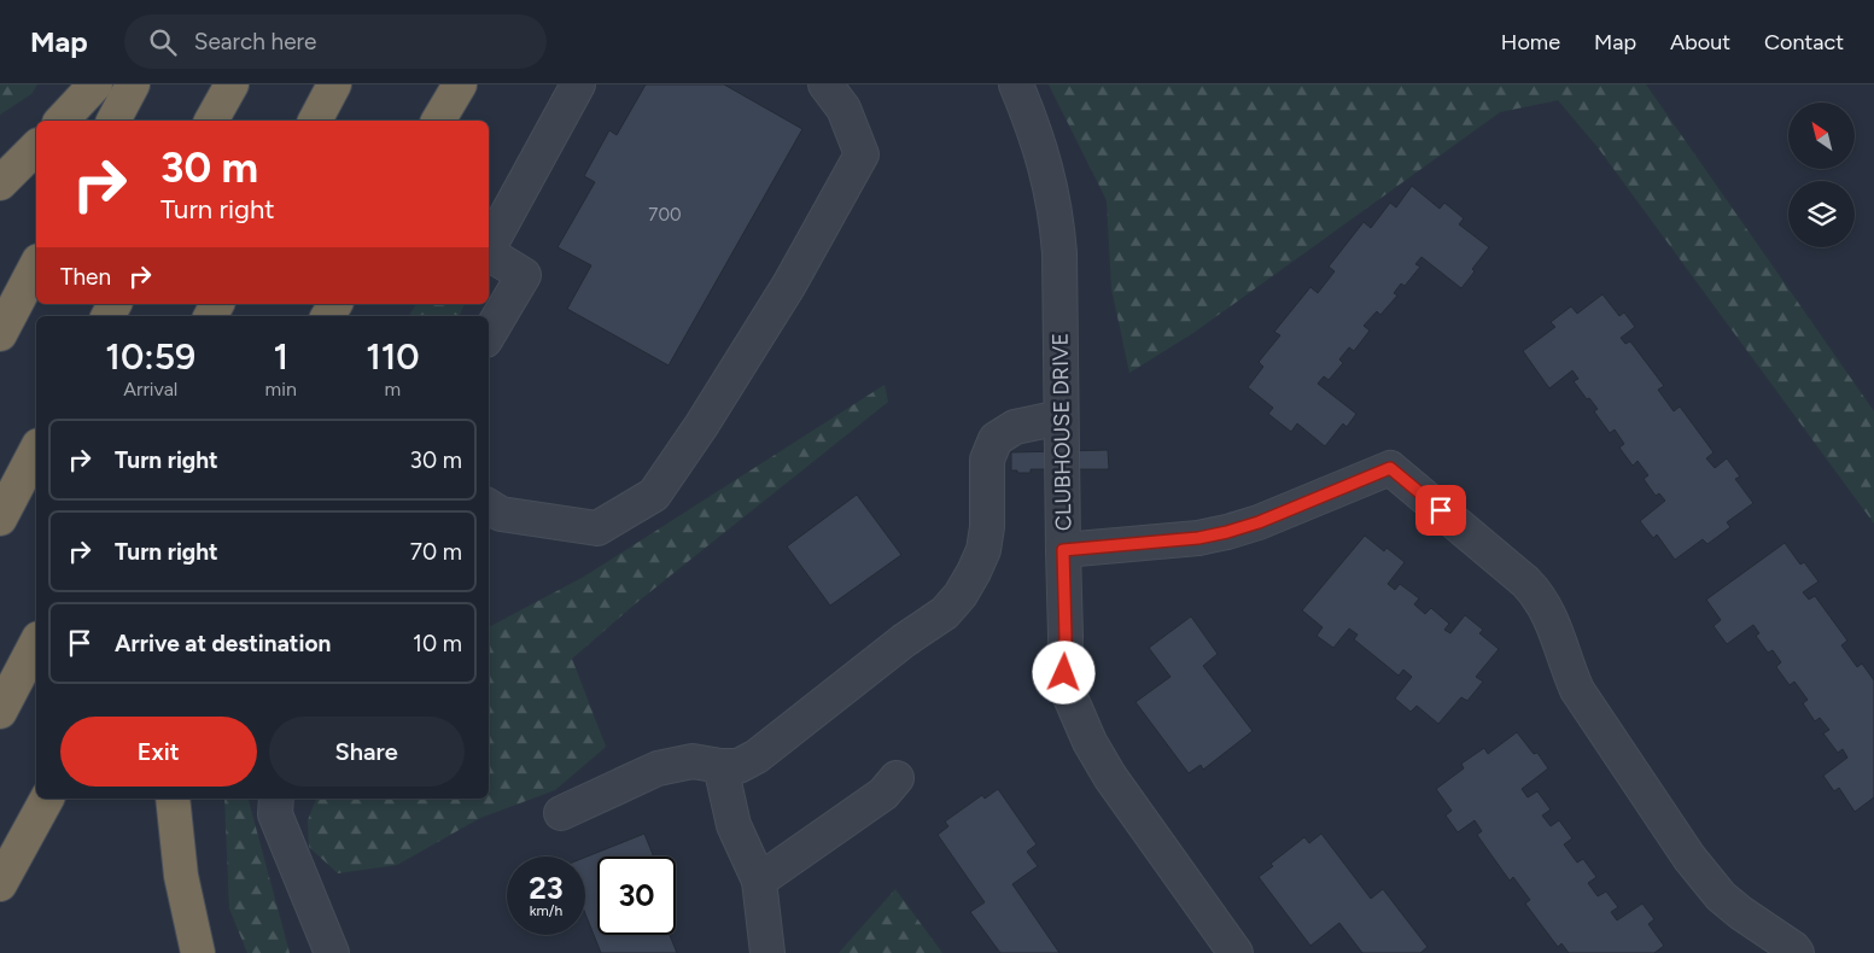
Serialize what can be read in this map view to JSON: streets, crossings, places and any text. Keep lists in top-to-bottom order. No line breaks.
{"streets":{"street":["CLUBHOUSE DRIVE"]},"house_numbers":["700"],"north":"top left","page":{"header":"Map","search":"Search here","nav":["Home","Map","About","Contact"],"turn":["30 m","Turn right"],"then":"Then","eta":["10:59","Arrival","1","min","110","m"],"list":[{"name":"Turn right","value":"30 m"},{"name":"Turn right","value":"70 m"},{"name":"Arrive at destination","value":"10 m"}],"buttons":["Exit","Share"],"speed":"23 km/h","limit":"30"}}
